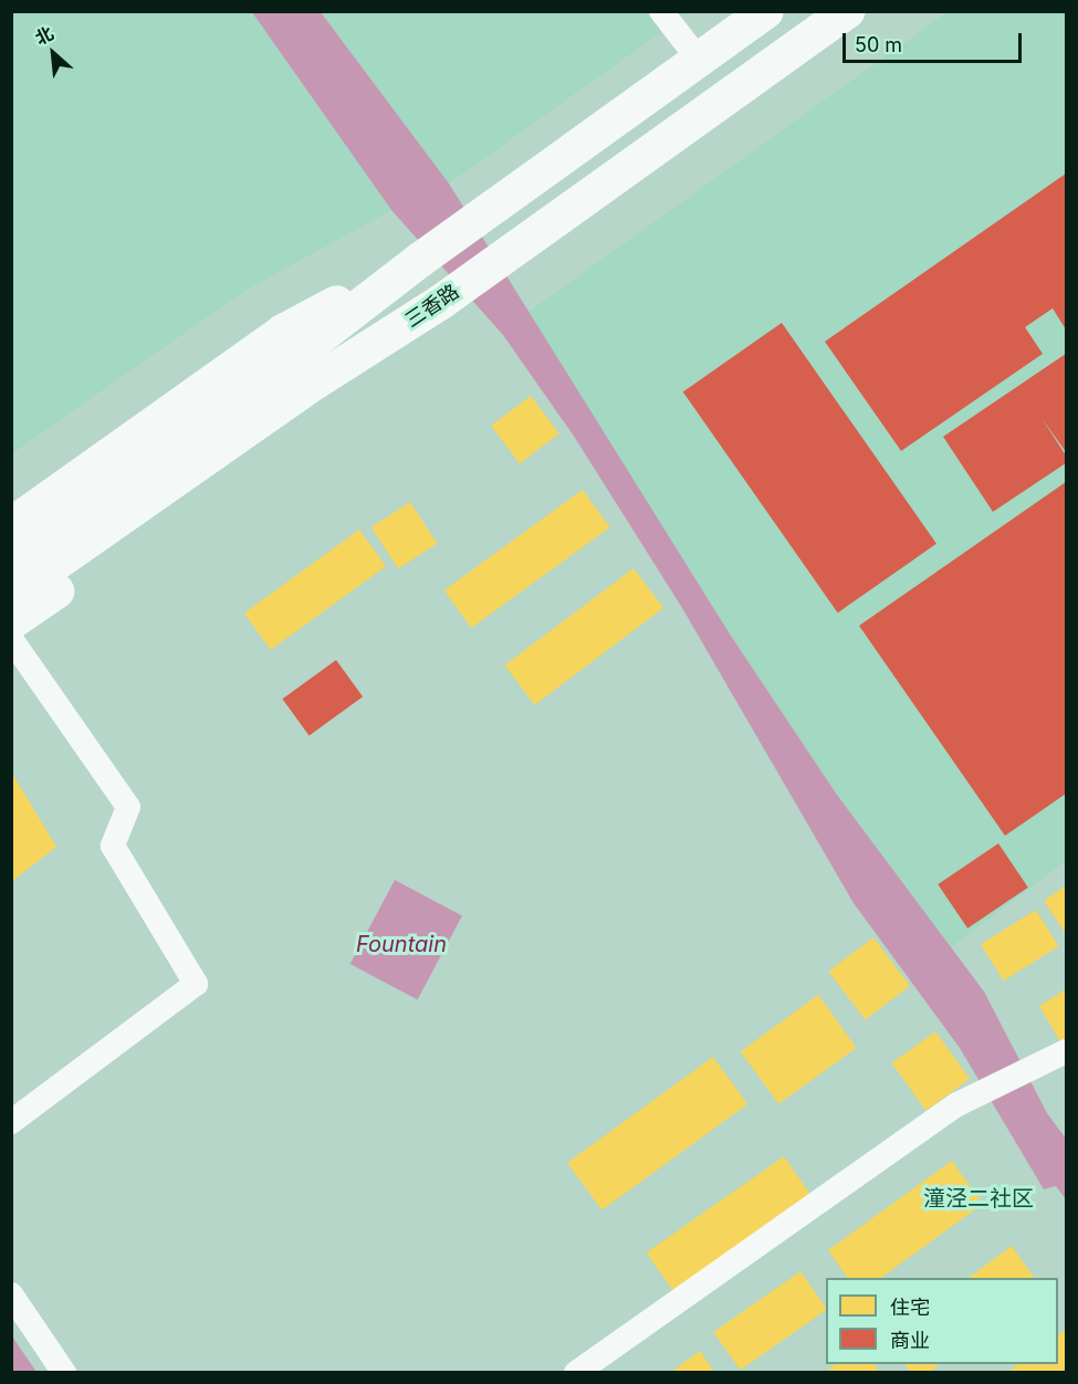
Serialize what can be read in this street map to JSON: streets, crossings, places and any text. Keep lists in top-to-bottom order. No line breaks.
{"streets":{"main road":["三香路"]},"districts":["潼泾二社区"],"water":["Fountain"],"legend":["住宅","商业"],"scale_bar":"50 m","north":"top left"}
